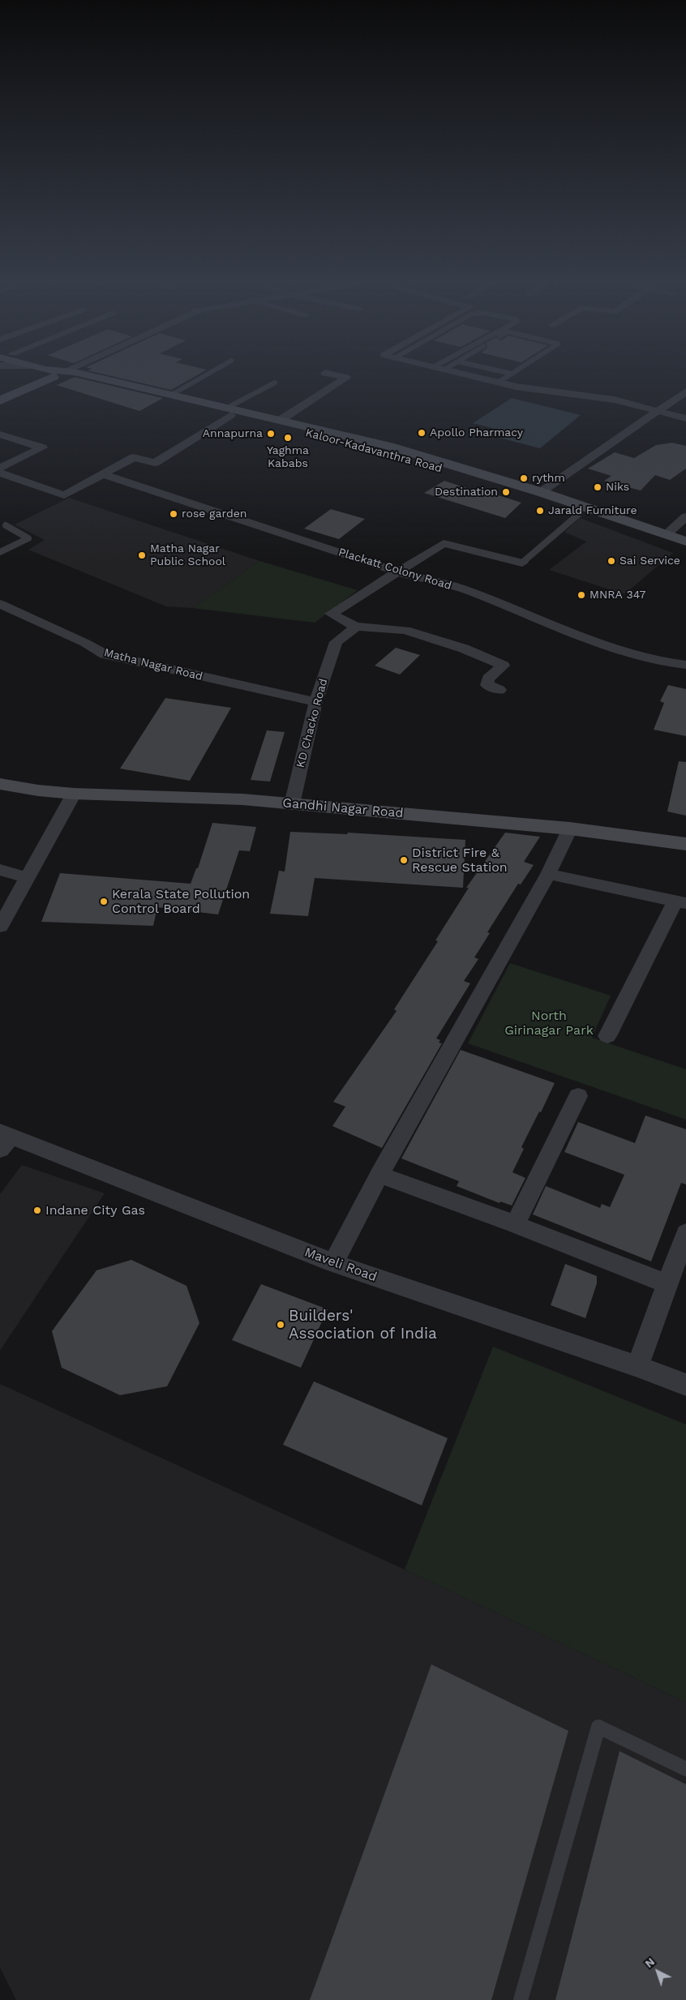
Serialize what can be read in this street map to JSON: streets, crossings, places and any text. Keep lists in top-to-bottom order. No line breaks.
{"streets":{"main road":["Kaloor-Kadavanthra Road","Gandhi Nagar Road"],"street":["Plackatt Colony Road","Matha Nagar Road","KD Chacko Road","Maveli Road"]},"crossings":[["Matha Nagar Road","KD Chacko Road"],["KD Chacko Road","Gandhi Nagar Road"]],"parks":["North Girinagar Park"],"places":["Apollo Pharmacy","Annapurna","Yaghma Kababs","rythm","Niks","Destination","Jarald Furniture","rose garden","Matha Nagar Public School","Sai Service","MNRA 347","District Fire & Rescue Station","Kerala State Pollution Control Board","Indane City Gas","Builders' Association of India"],"north":"top left"}
